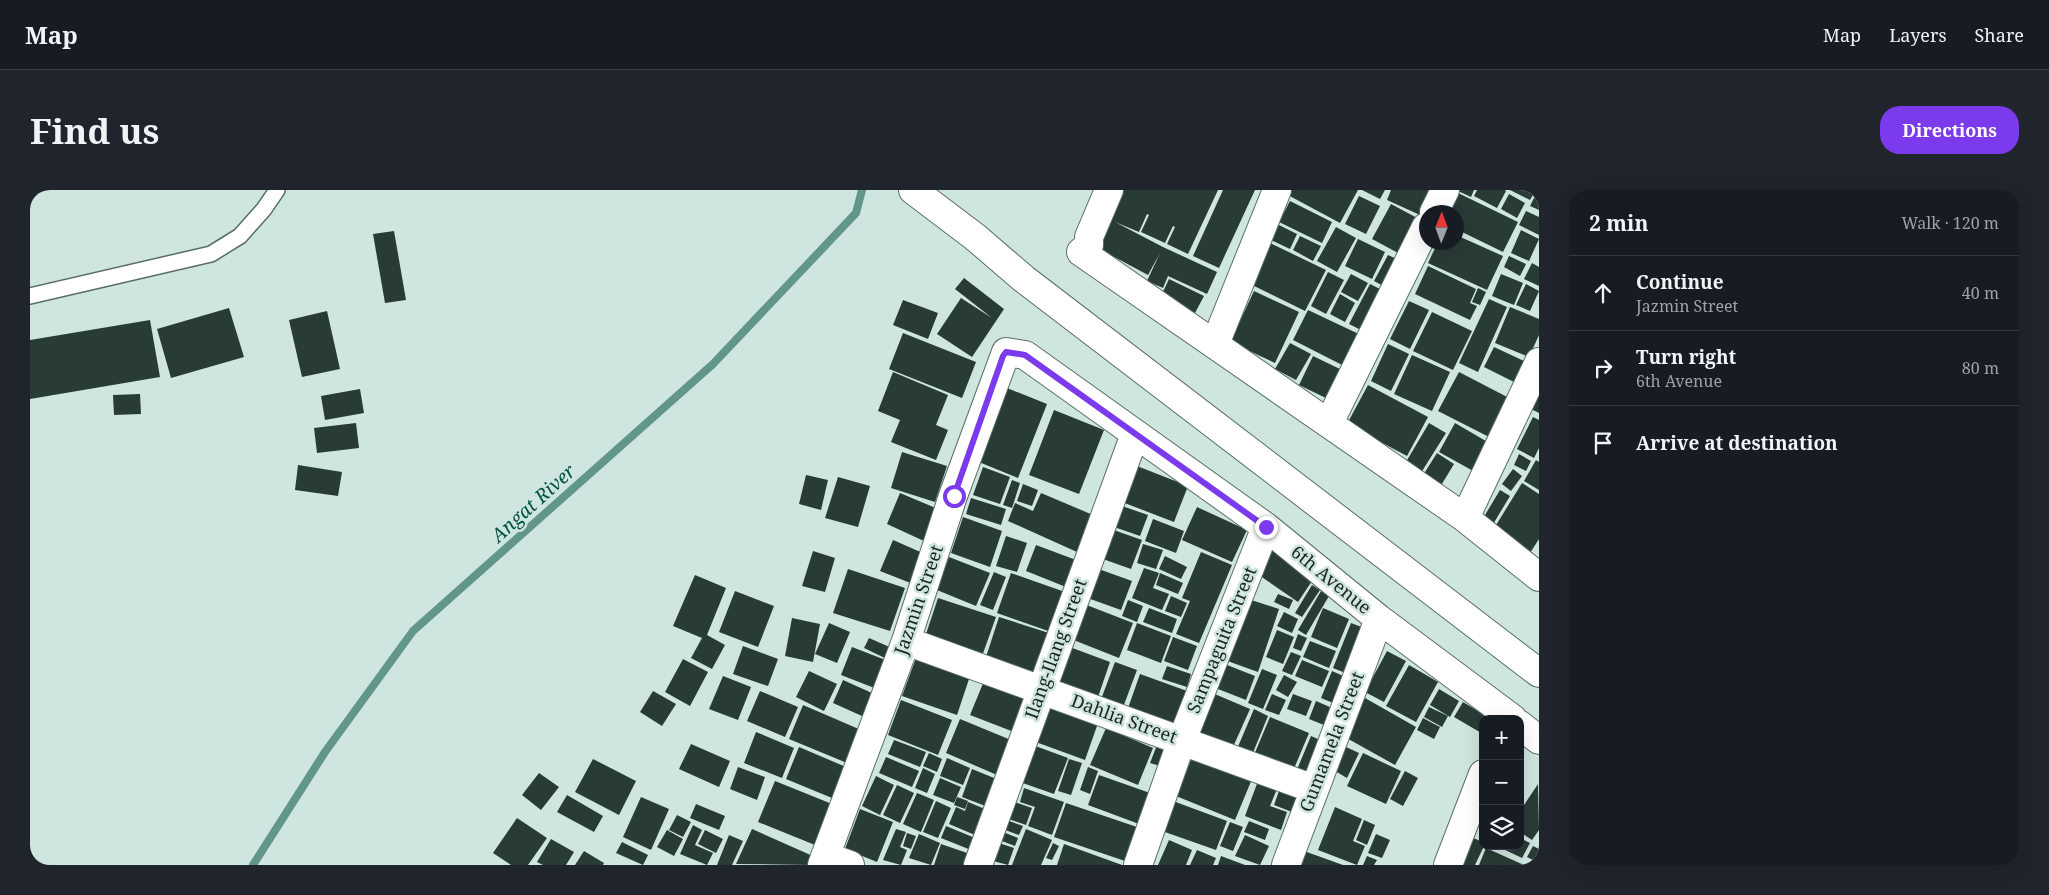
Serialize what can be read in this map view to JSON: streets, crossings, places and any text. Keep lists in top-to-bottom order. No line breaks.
{"streets":{"street":["6th Avenue","Jazmin Street","Sampaguita Street","Ilang-Ilang Street","Dahlia Street","Gumamela Street"]},"crossings":[["6th Avenue","Jazmin Street"],["6th Avenue","Sampaguita Street"],["6th Avenue","Ilang-Ilang Street"],["6th Avenue","Gumamela Street"],["Jazmin Street","Dahlia Street"],["Sampaguita Street","Dahlia Street"],["Ilang-Ilang Street","Dahlia Street"],["Dahlia Street","Gumamela Street"]],"water":["Angat River"],"north":"top","page":{"header":"Map","nav":["Map","Layers","Share"],"buttons":"Directions","title":"Find us","heading":["2 min","Walk · 120 m"],"list":[["Continue","Jazmin Street","40 m"],["Turn right","6th Avenue","80 m"],"Arrive at destination"],"map_buttons":["+","−"]}}
